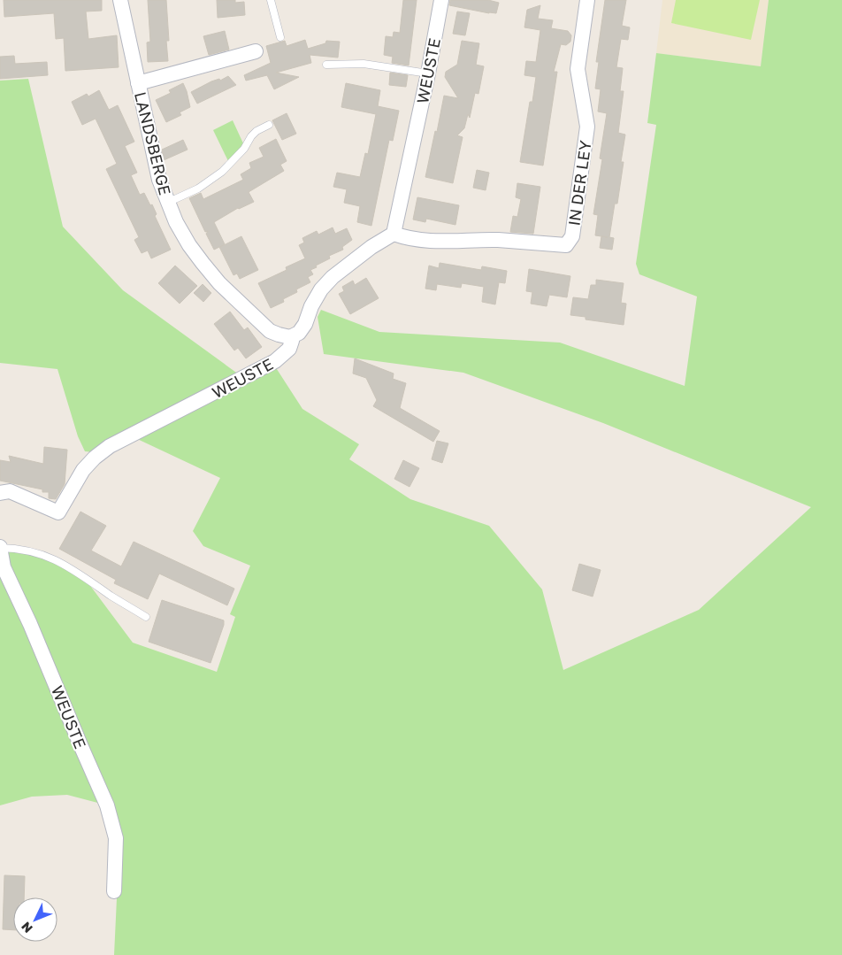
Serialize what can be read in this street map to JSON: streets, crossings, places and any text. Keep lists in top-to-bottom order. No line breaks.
{"streets":{"street":["WEUSTE","LANDSBERGE","IN DER LEY"]},"crossings":[["WEUSTE","LANDSBERGE"],["WEUSTE","IN DER LEY"]],"north":"bottom left"}
